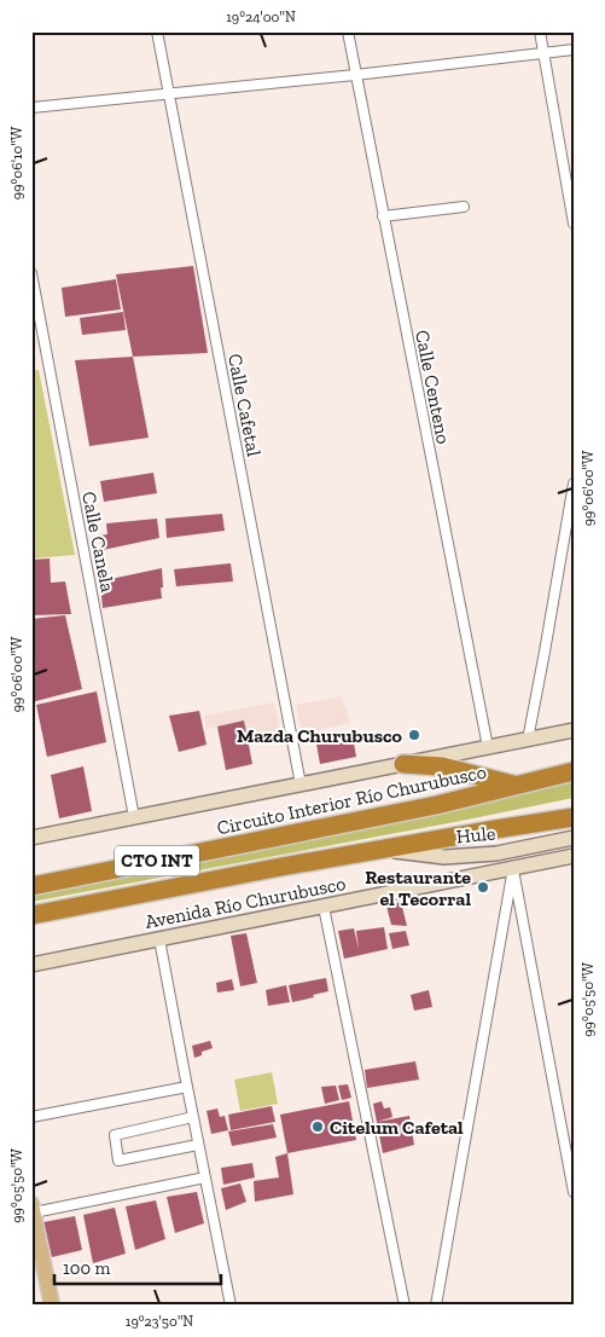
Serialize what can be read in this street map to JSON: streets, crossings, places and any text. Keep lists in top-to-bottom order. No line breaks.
{"streets":{"highway":["Circuito Interior Río Churubusco","CTO INT"],"main road":["Hule","Avenida Río Churubusco"],"street":["Calle Centeno","Calle Cafetal","Calle Canela"]},"crossings":[["Calle Centeno","CTO INT"],["Calle Cafetal","CTO INT"],["Calle Canela","CTO INT"],["Hule","CTO INT"]],"places":["Mazda Churubusco","Restaurante el Tecorral","Citelum Cafetal"],"scale_bar":"100 m","coordinates":["19°24'00\"N","99°06'10\"W","99°06'00\"W","99°05'50\"W","19°23'50\"N"]}
